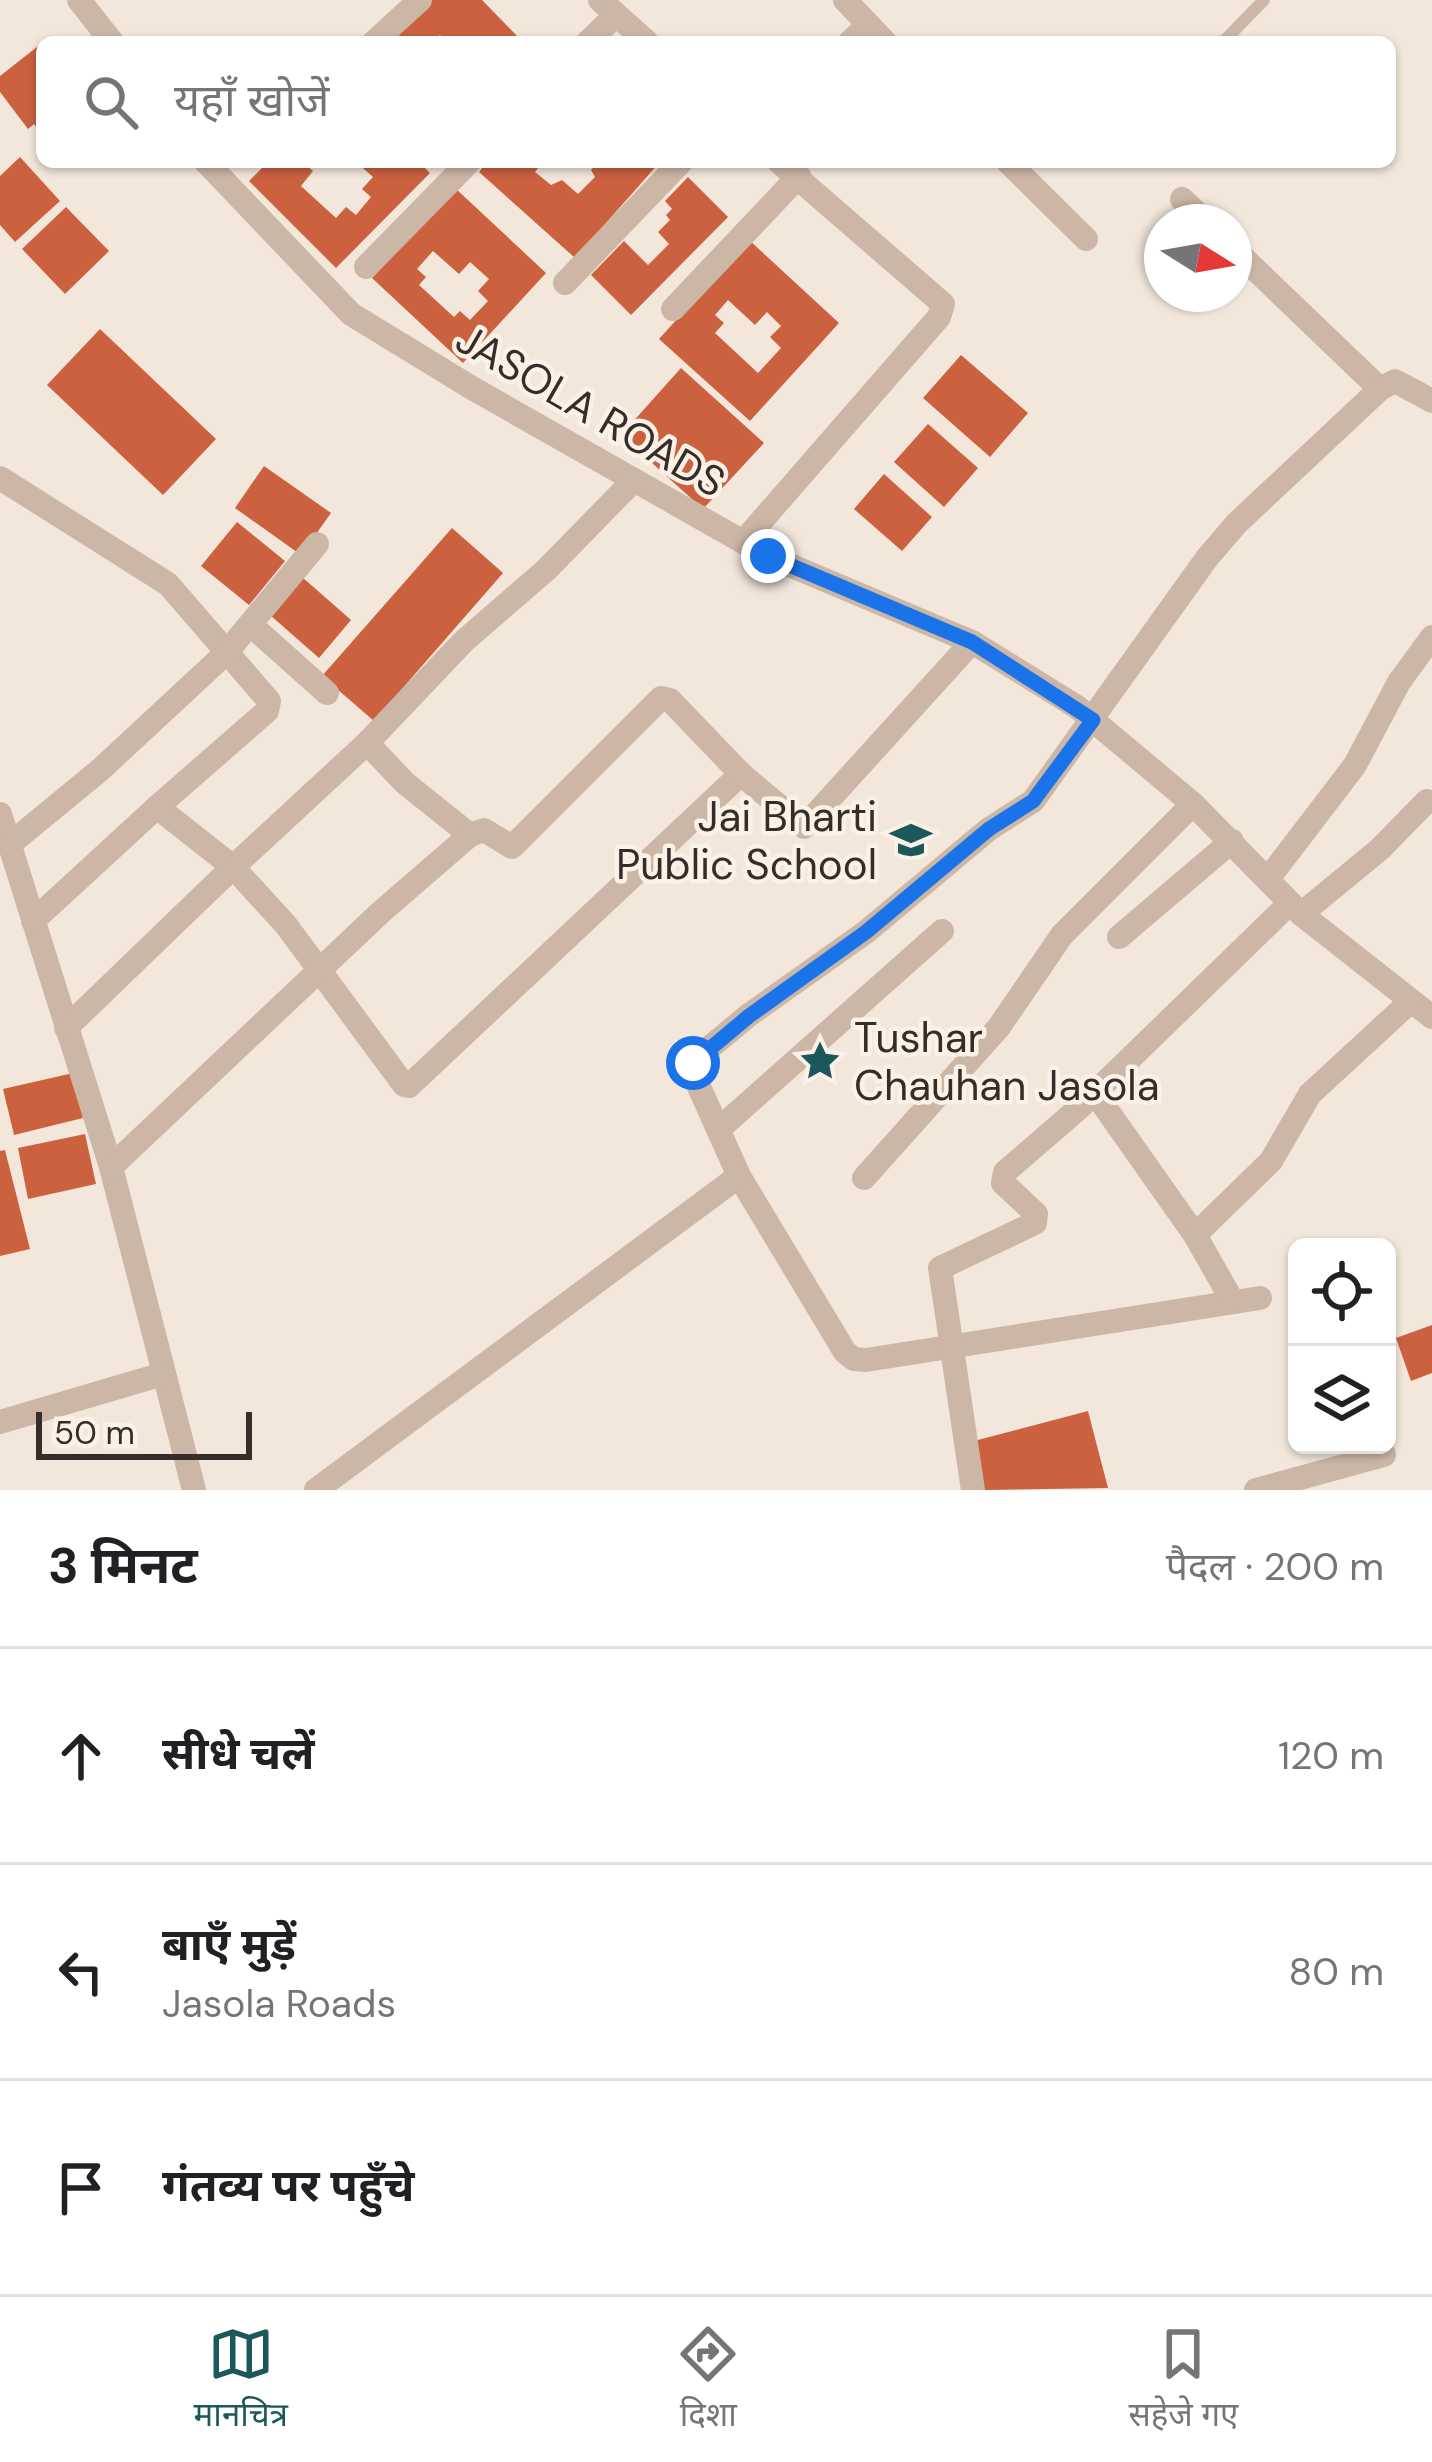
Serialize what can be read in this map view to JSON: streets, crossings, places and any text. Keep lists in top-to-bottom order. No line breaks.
{"streets":{"street":["JASOLA ROADS"]},"places":{"school or university":["Jai Bharti Public School"],"place":["Tushar Chauhan Jasola"]},"scale_bar":"50 m","north":"right","page":{"search":"यहाँ खोजें","scale":"50 m","heading":["3 मिनट","पैदल · 200 m"],"list":[["सीधे चलें","120 m"],["बाएँ मुड़ें","Jasola Roads","80 m"],"गंतव्य पर पहुँचे"],"nav":["मानचित्र","दिशा","सहेजे गए"]}}
